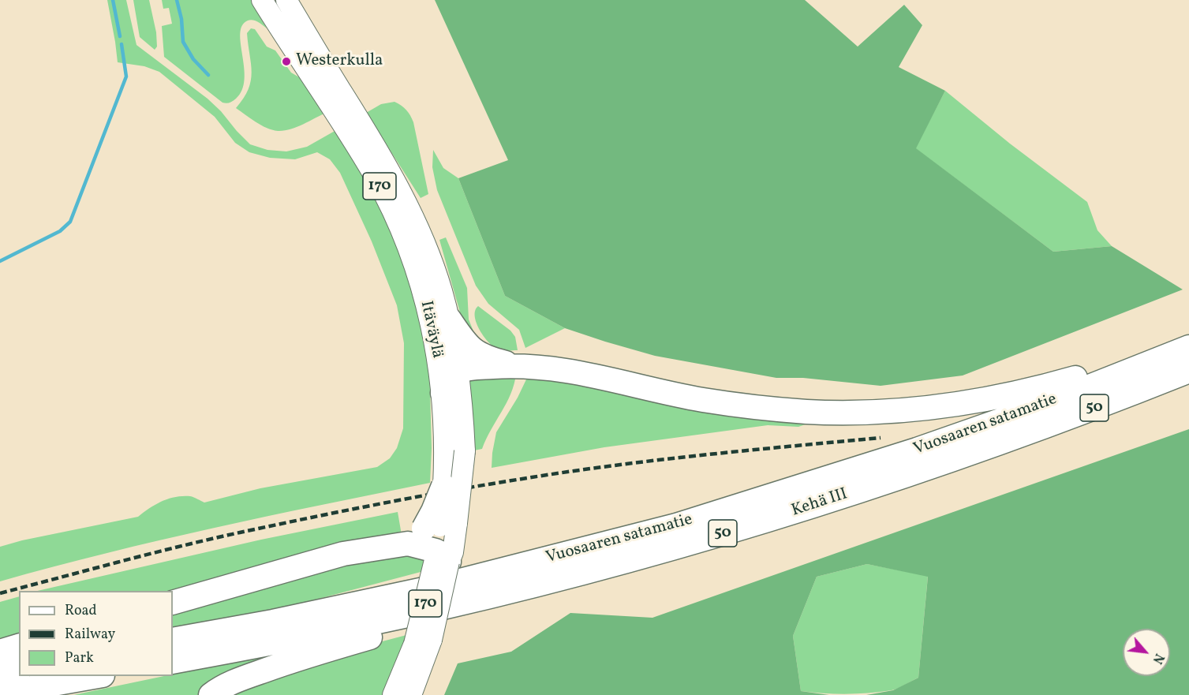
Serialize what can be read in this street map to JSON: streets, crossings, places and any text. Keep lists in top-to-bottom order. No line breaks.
{"streets":{"highway":["50","Vuosaaren satamatie","Kehä III"],"main road":["170","Itäväylä"]},"places":["Westerkulla"],"legend":["Road","Railway","Park"],"north":"bottom right"}
